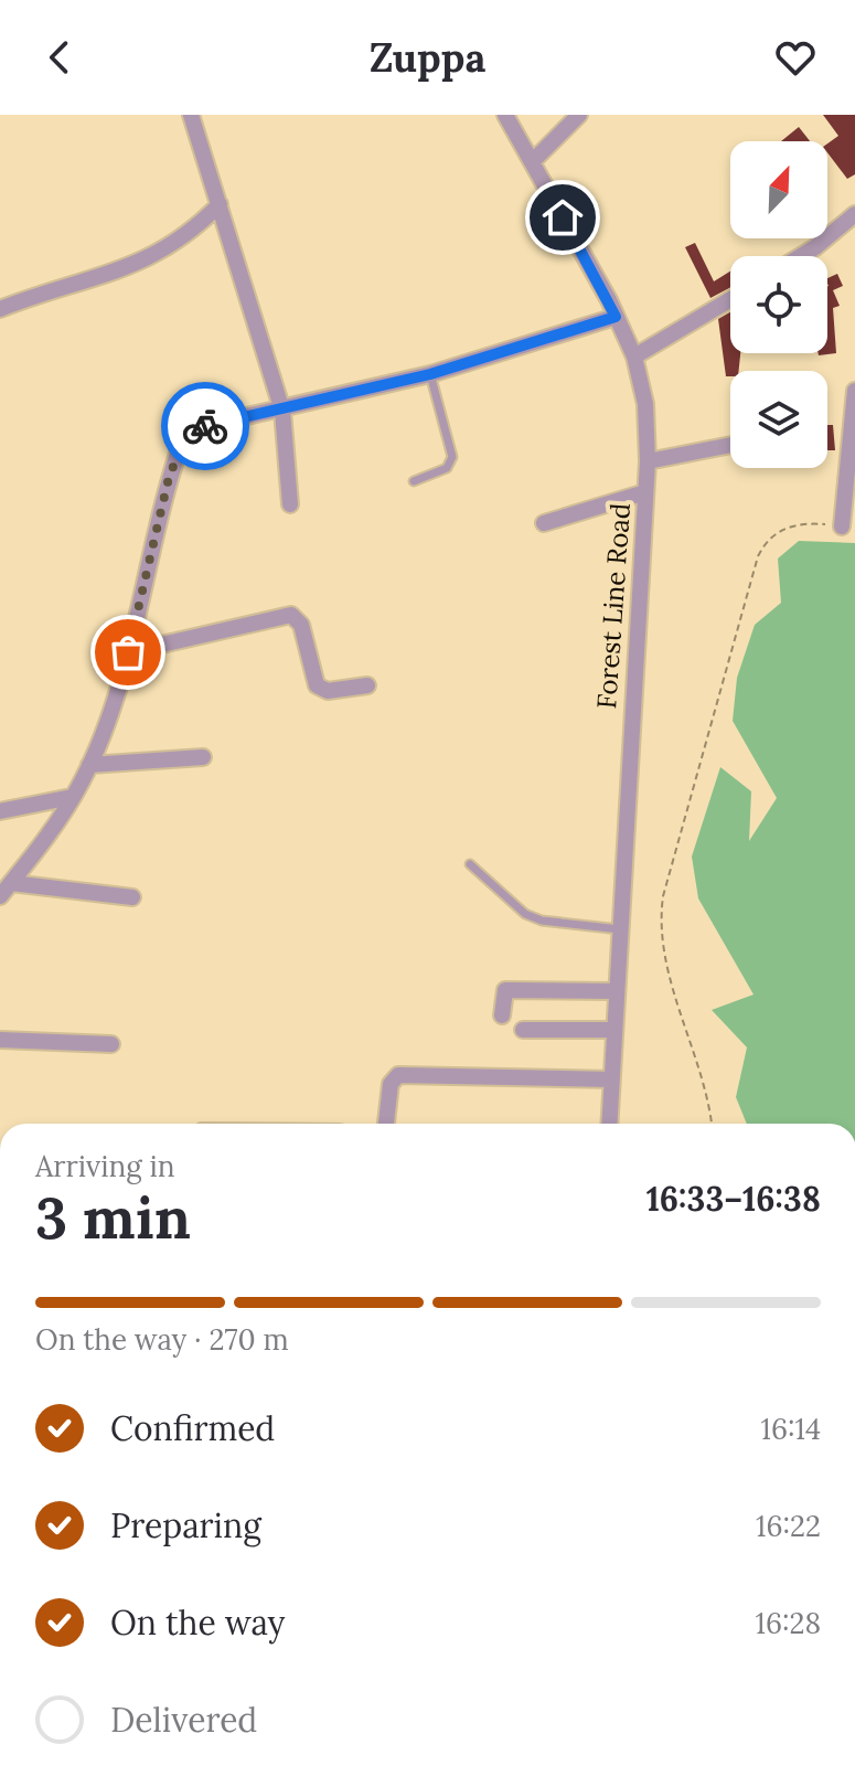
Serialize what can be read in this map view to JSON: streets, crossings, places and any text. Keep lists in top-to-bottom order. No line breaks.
{"streets":{"street":["Forest Line Road"]},"north":"top right","page":{"header":"Zuppa","heading":["3 min","Arriving in","16:33–16:38"],"bar":"On the way · 270 m","list":[["Confirmed","16:14"],["Preparing","16:22"],["On the way","16:28"],"Delivered"]}}
